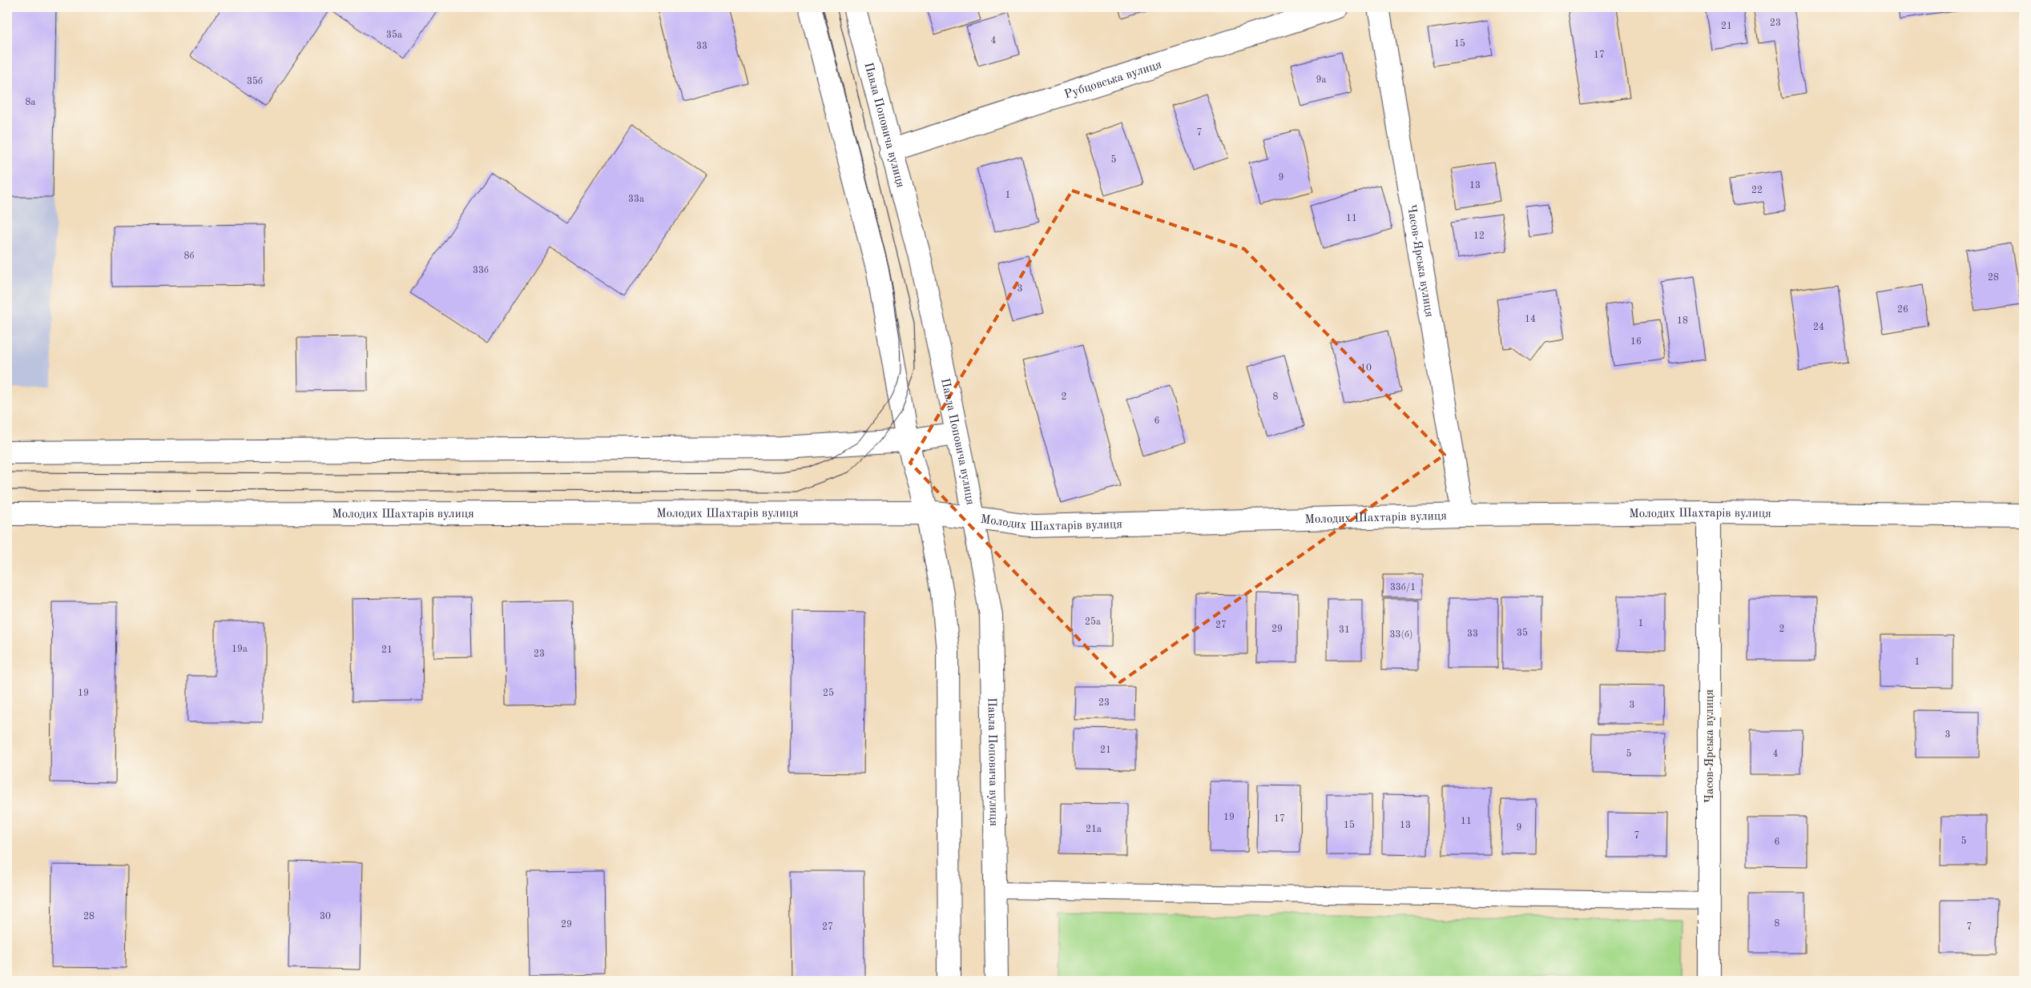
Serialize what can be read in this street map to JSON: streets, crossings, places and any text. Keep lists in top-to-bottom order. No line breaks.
{"streets":{"main road":["Рубцовська вулиця","Павла Поповича вулиця","Часов-Ярська вулиця","Молодих Шахтарів вулиця"]},"crossings":[["Рубцовська вулиця","Павла Поповича вулиця"],["Павла Поповича вулиця","Молодих Шахтарів вулиця"],["Часов-Ярська вулиця","Молодих Шахтарів вулиця"]],"house_numbers":["23","21","35а","4","15","33","17","9а","35б","8а","7","5","9","13","22","1","33а","11","12","8б","33б","28","3","26","14","18","24","16","10","2","8","6","33б/1","25а","1","27","29","2","31","35","33","33(б)","19а","21","23","1","19","25","23","3","3","21","5","4","19","17","11","15","13","9","21а","7","5","6","28","30","8","29","27","7"]}
